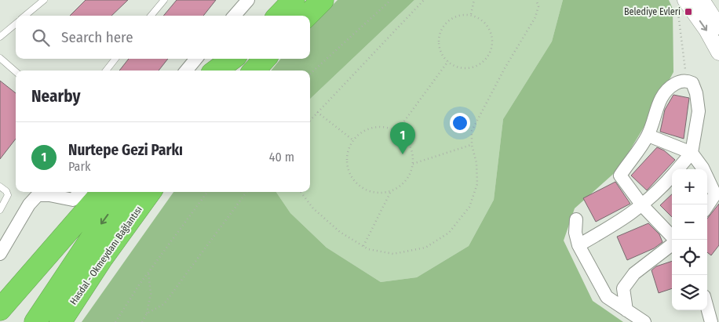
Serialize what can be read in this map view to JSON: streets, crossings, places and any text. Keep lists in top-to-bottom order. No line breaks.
{"streets":{"highway":["Hasdal - Okmeydanı Bağlantısı"]},"places":{"transit":["Belediye Evleri"]},"page":{"search":"Search here","heading":"Nearby","list":[{"mark":"1","name":"Nurtepe Gezi Parkı","note":"Park","value":"40 m"}],"pins":"1","map_buttons":["+","−"]}}
